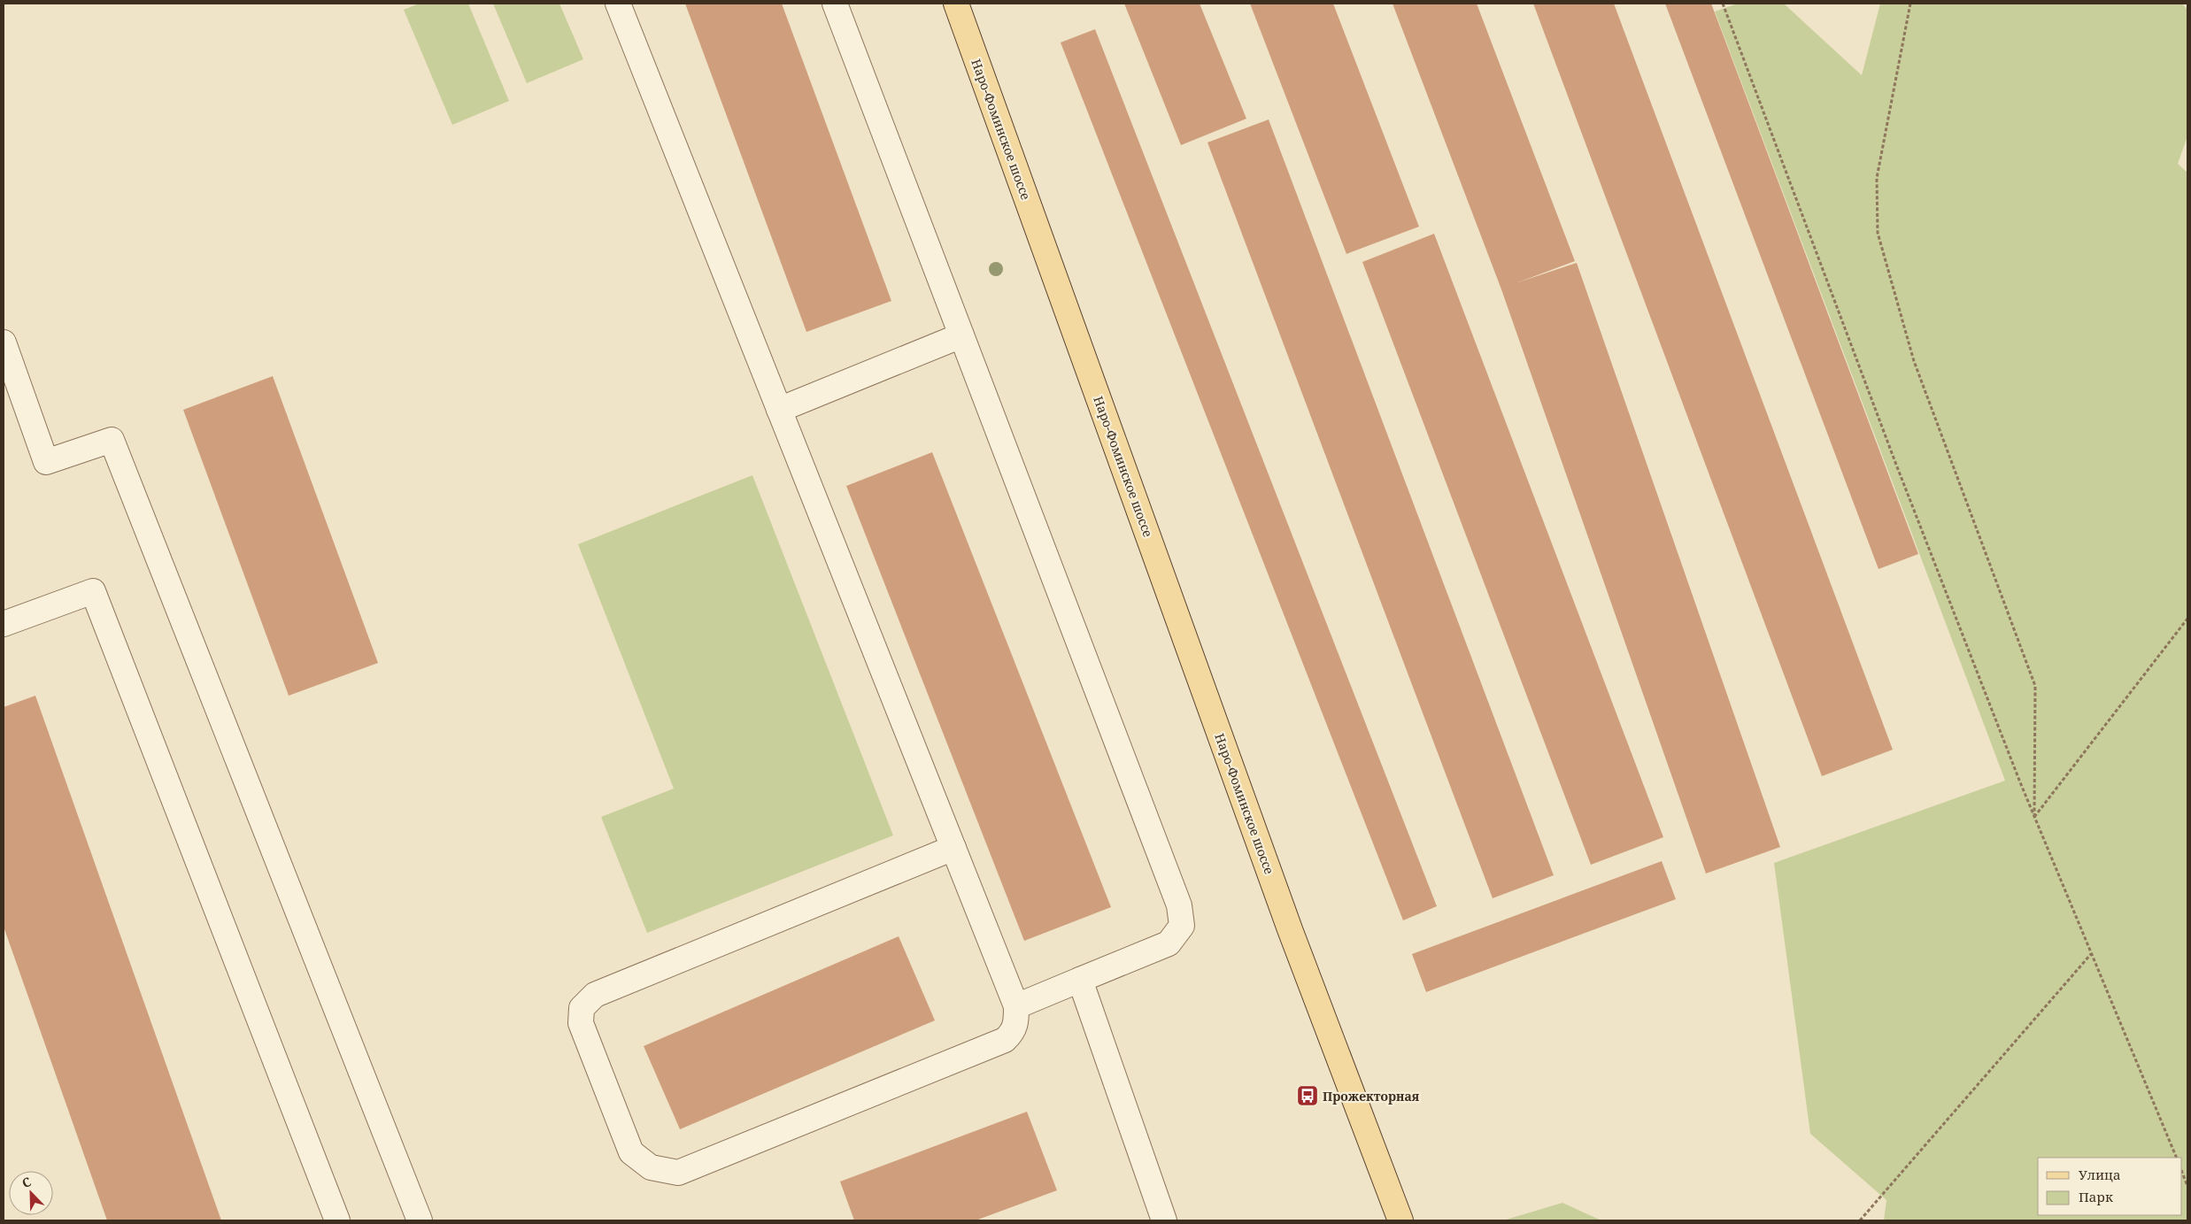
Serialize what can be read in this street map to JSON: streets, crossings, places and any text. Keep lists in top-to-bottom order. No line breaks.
{"streets":{"main road":["Наро-Фоминское шоссе"]},"places":{"bus stop":["Прожекторная"]},"legend":["Улица","Парк"],"north":"top left"}
